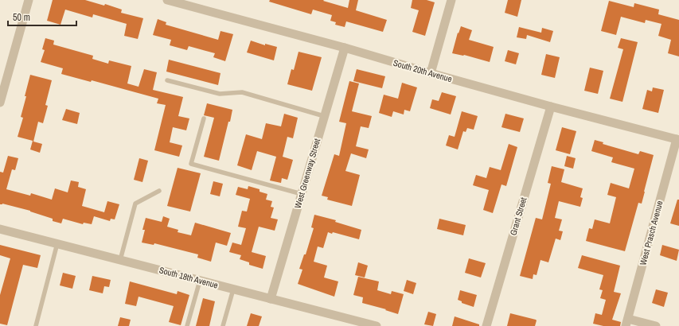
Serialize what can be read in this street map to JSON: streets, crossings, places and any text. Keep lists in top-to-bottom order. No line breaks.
{"streets":{"street":["South 20th Avenue","West Greenway Street","Grant Street","West Prasch Avenue","South 18th Avenue"]},"crossings":[["South 20th Avenue","West Greenway Street"],["South 20th Avenue","Grant Street"],["South 20th Avenue","West Prasch Avenue"],["West Greenway Street","South 18th Avenue"]],"scale_bar":"50 m"}
